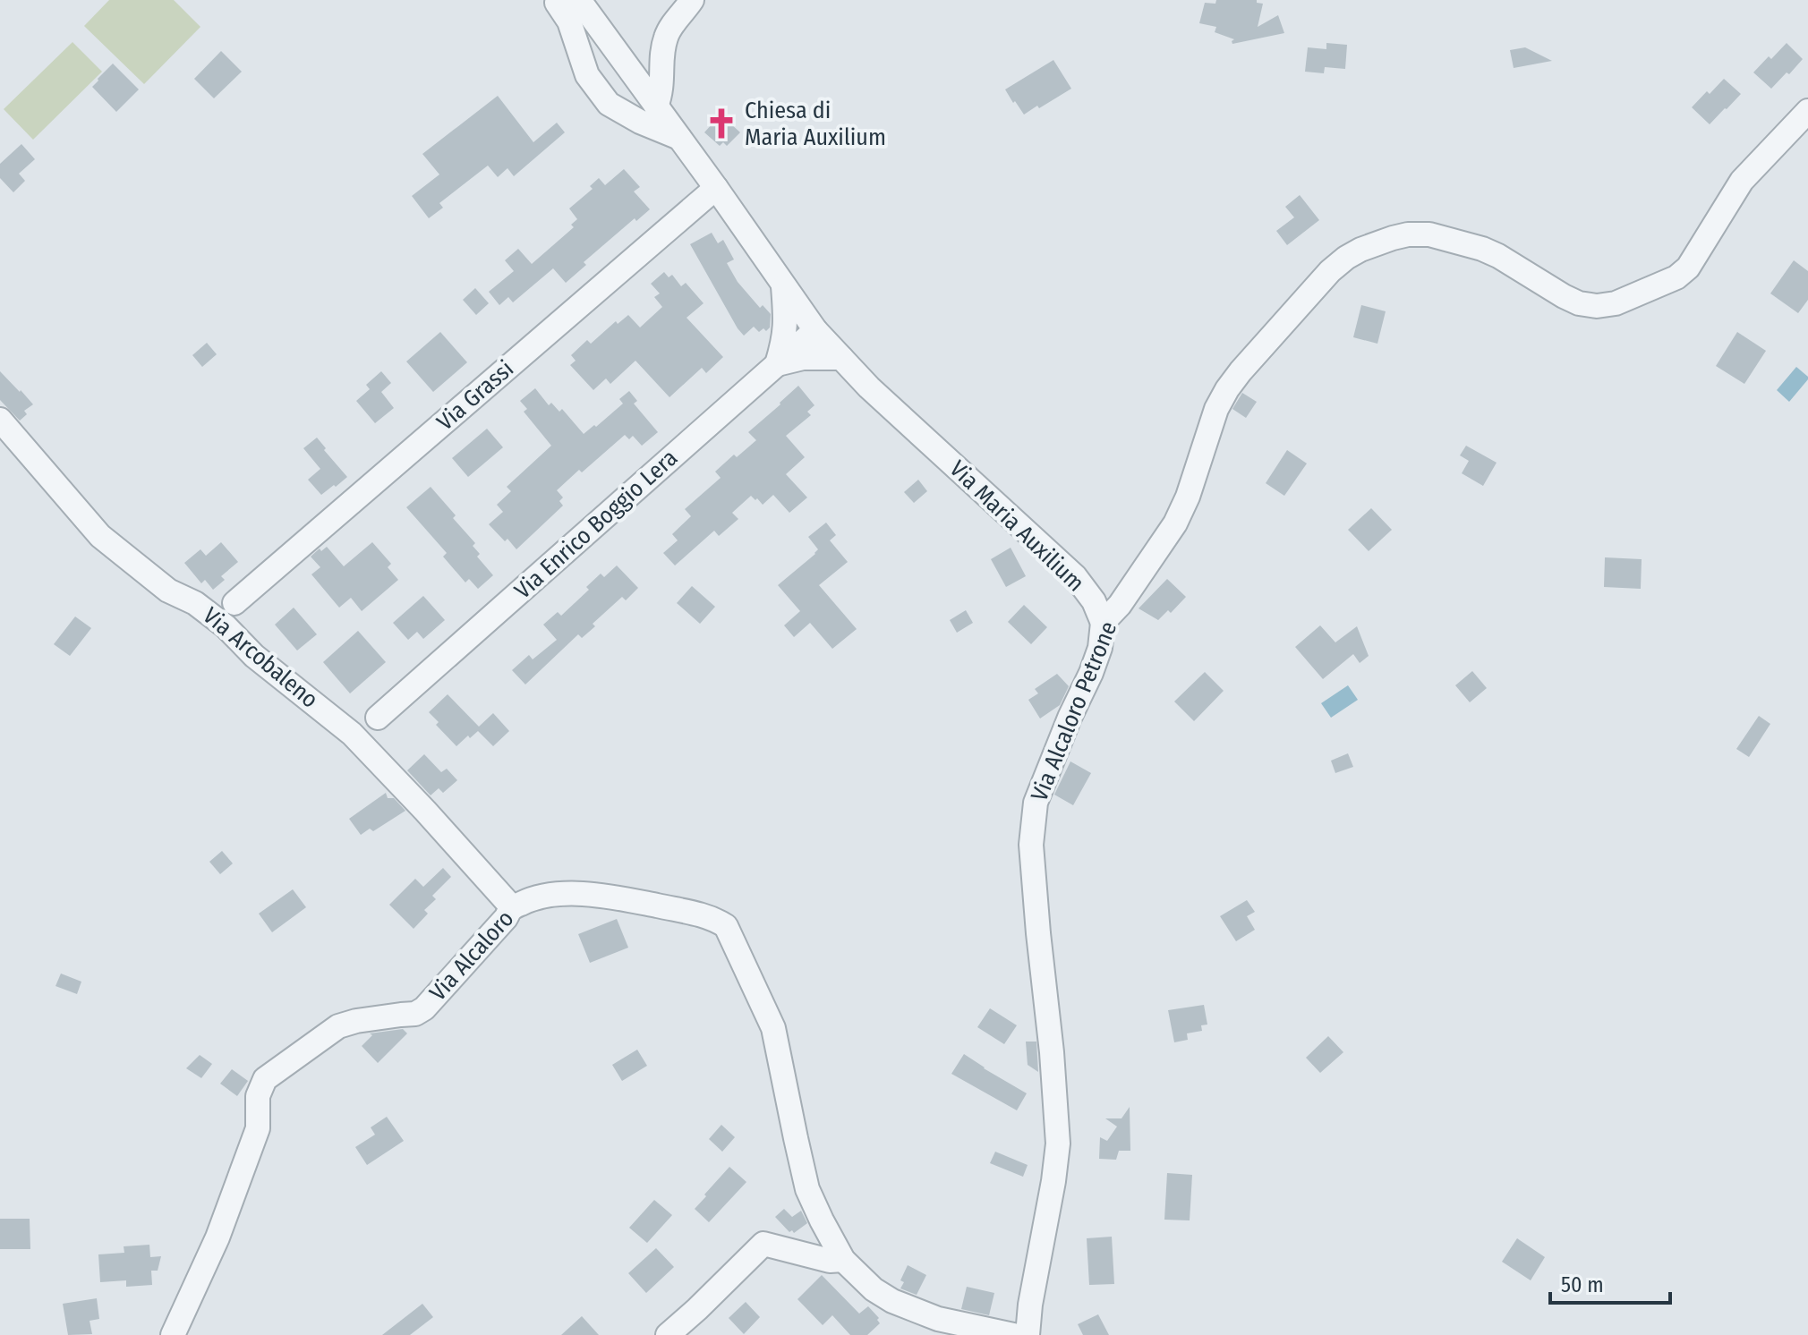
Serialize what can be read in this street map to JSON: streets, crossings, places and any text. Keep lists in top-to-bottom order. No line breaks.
{"streets":{"street":["Via Grassi","Via Enrico Boggio Lera","Via Maria Auxilium","Via Arcobaleno","Via Alcaloro Petrone","Via Alcaloro"]},"crossings":[["Via Grassi","Via Maria Auxilium"],["Via Enrico Boggio Lera","Via Maria Auxilium"],["Via Maria Auxilium","Via Alcaloro Petrone"],["Via Arcobaleno","Via Alcaloro"]],"places":{"church":["Chiesa di Maria Auxilium"]},"scale_bar":"50 m"}
